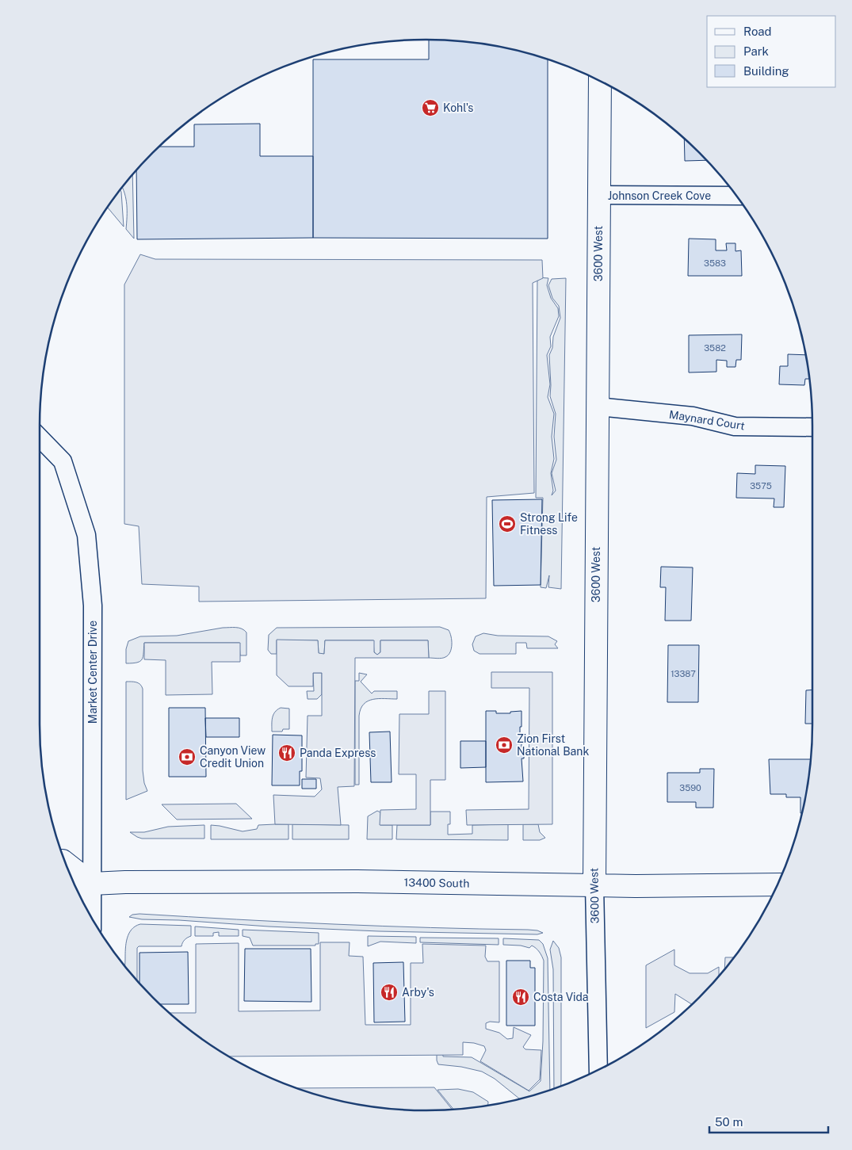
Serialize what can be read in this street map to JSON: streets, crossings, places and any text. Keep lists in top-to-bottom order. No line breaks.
{"streets":{"main road":["3600 West","13400 South"],"street":["Johnson Creek Cove","Maynard Court","Market Center Drive"]},"crossings":[["Johnson Creek Cove","3600 West"],["3600 West","Maynard Court"],["3600 West","13400 South"],["Market Center Drive","13400 South"]],"places":{"supermarket":["Kohl's"],"sports":["Strong Life Fitness"],"bank":["Zion First National Bank","Canyon View Credit Union"],"restaurant":["Panda Express","Arby's","Costa Vida"]},"house_numbers":["3583","3582","3575","13387","3590"],"legend":["Road","Park","Building"],"scale_bar":"50 m"}
